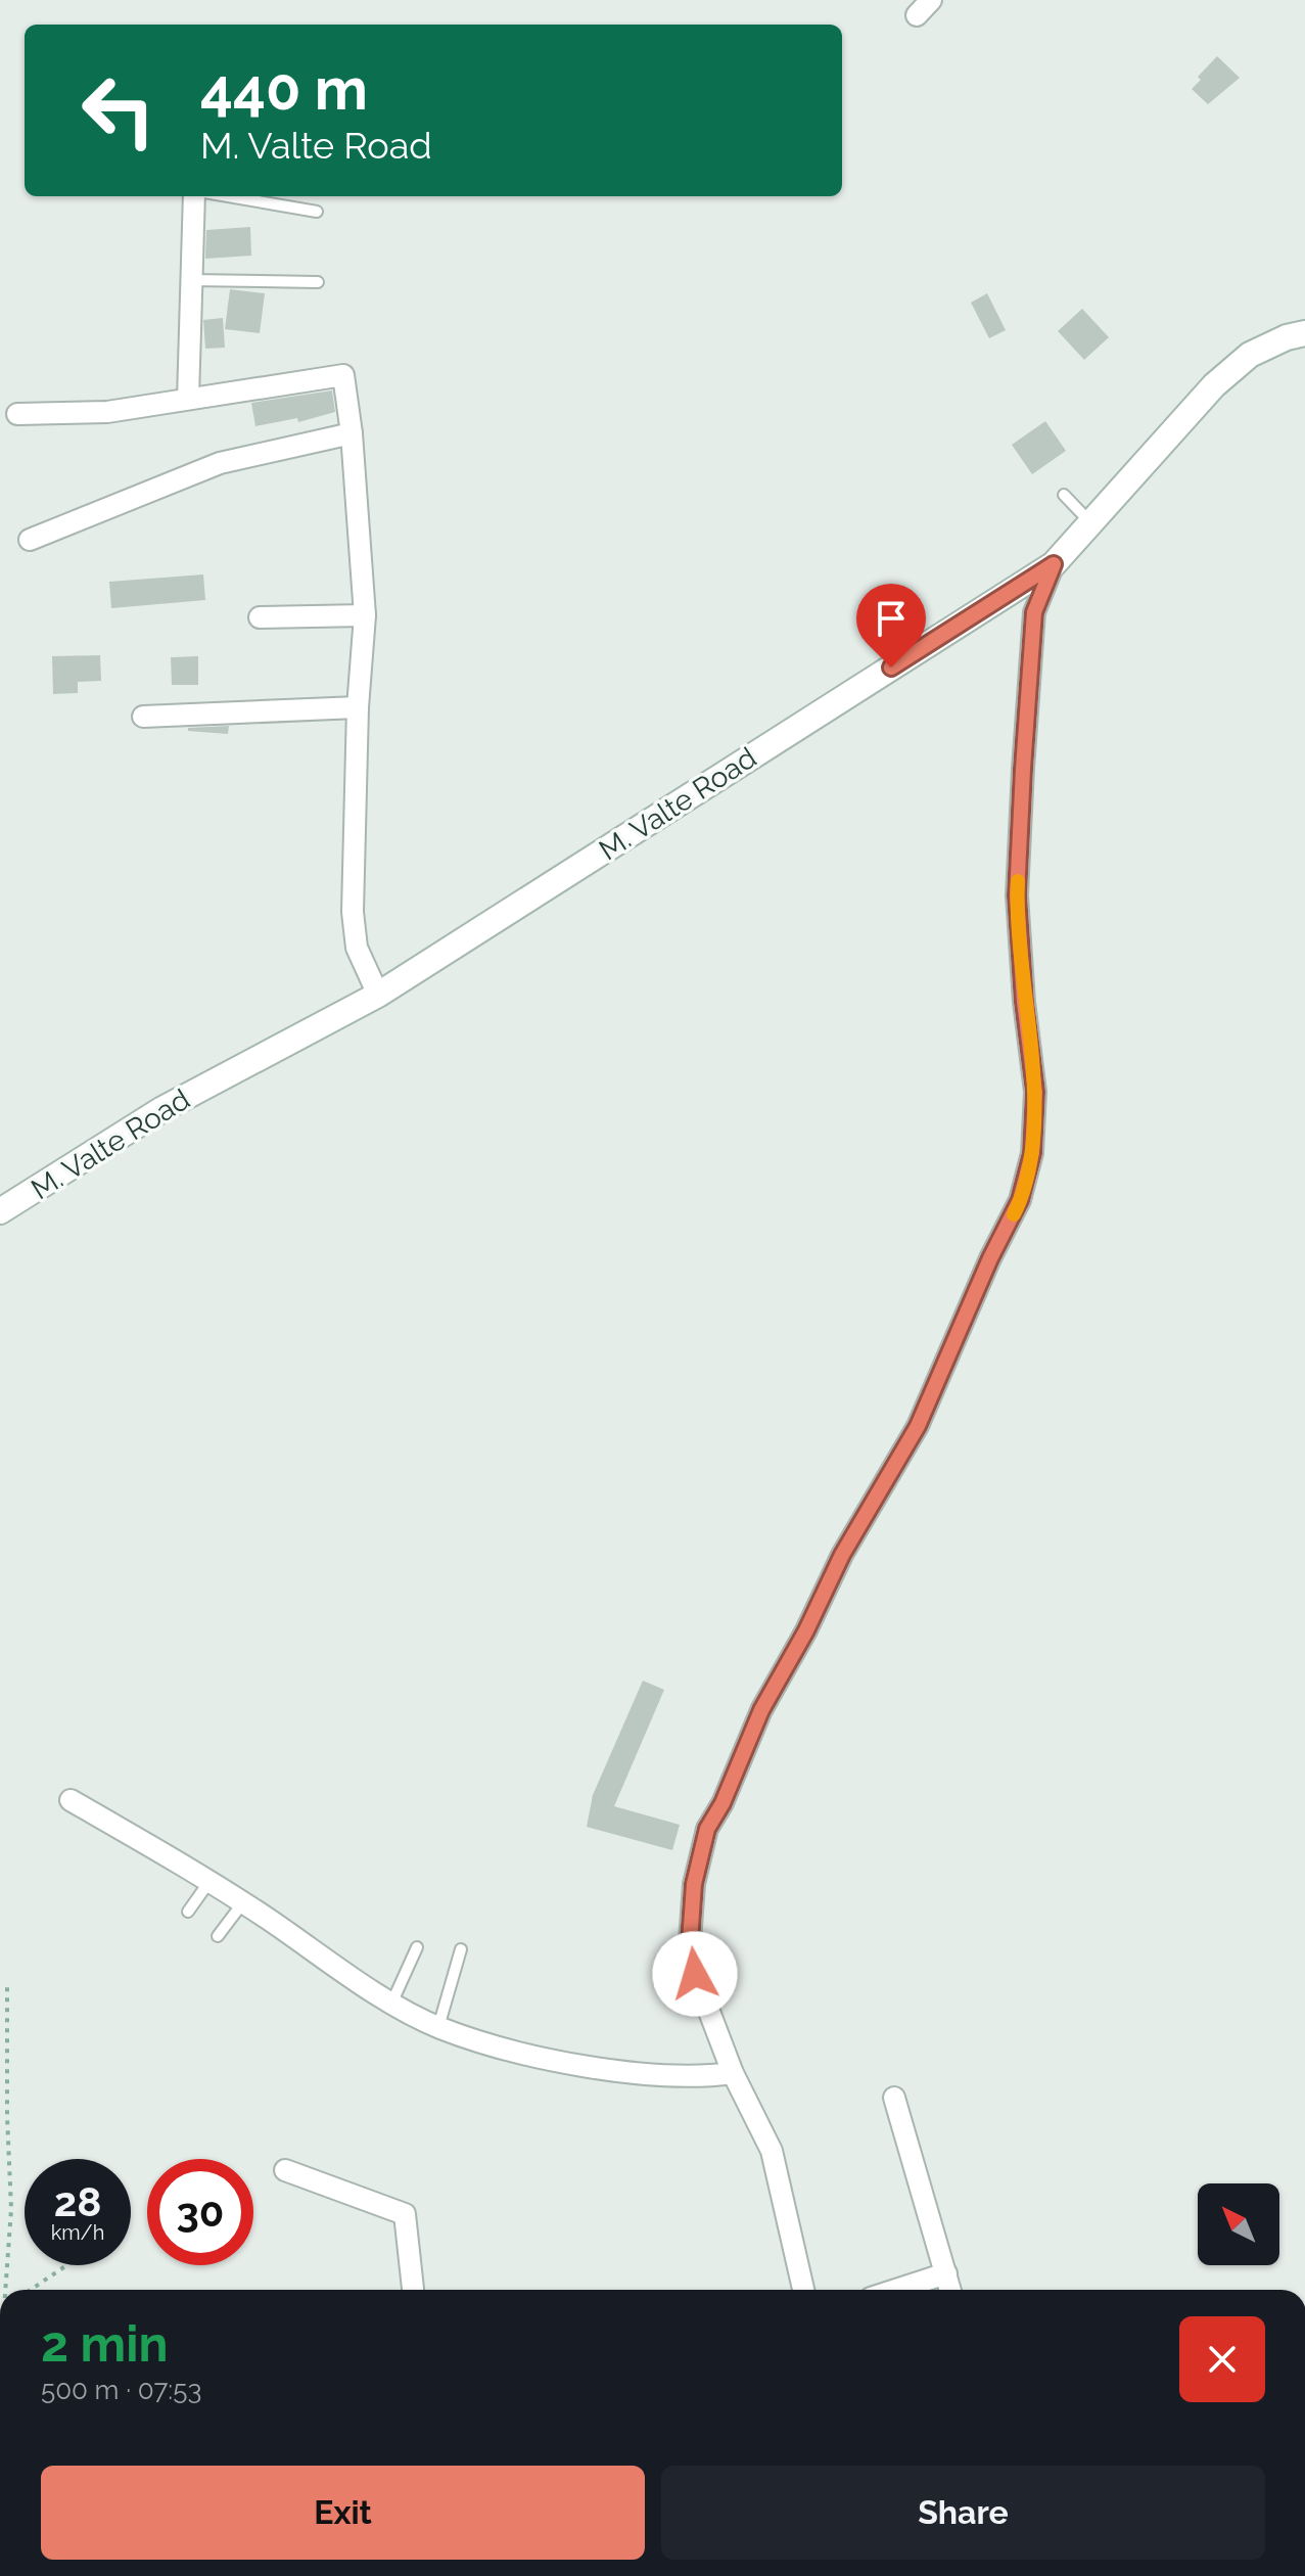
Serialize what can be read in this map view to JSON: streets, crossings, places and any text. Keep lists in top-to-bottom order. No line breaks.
{"streets":{"main road":["M. Valte Road"]},"north":"top left","page":{"turn":["440 m","M. Valte Road"],"speed":"28 km/h","limit":"30","heading":["2 min","500 m · 07:53"],"buttons":["Exit","Share"]}}
